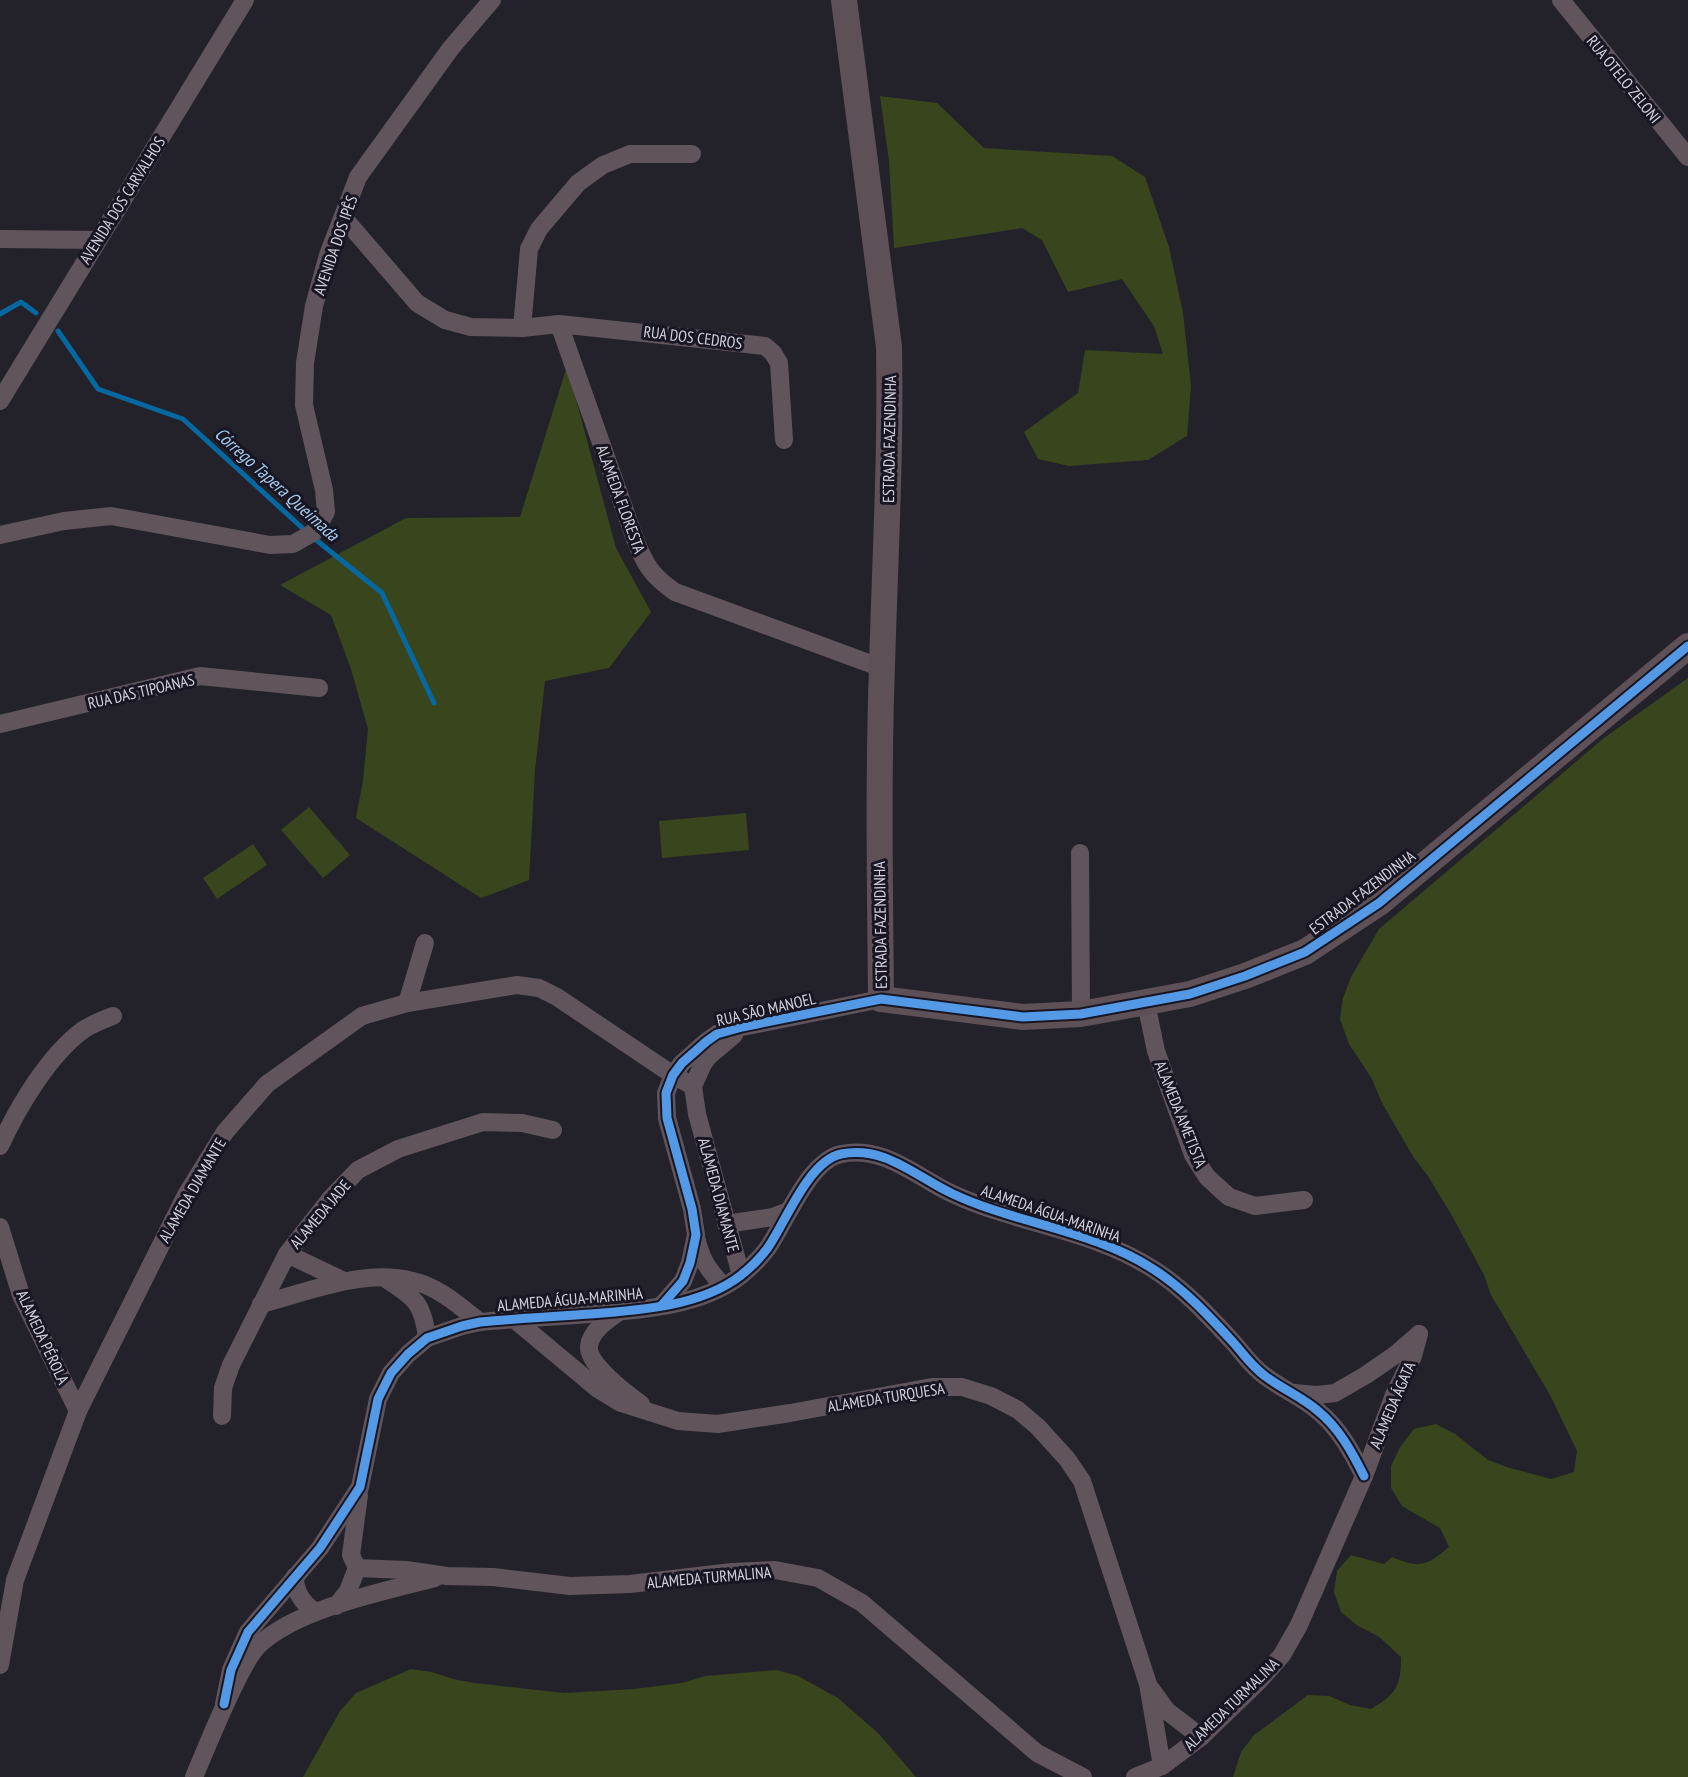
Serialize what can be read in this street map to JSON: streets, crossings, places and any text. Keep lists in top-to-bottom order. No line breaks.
{"streets":{"street":["RUA OTELO ZELONI","AVENIDA DOS CARVALHOS","AVENIDA DOS IPÊS","RUA DOS CEDROS","ESTRADA FAZENDINHA","ALAMEDA FLORESTA","RUA DAS TIPOANAS","RUA SÃO MANOEL","ALAMEDA AMETISTA","ALAMEDA DIAMANTE","ALAMEDA ÁGUA-MARINHA","ALAMEDA JADE","ALAMEDA PÉROLA","ALAMEDA TURQUESA","ALAMEDA ÁGATA","ALAMEDA TURMALINA"]},"crossings":[["AVENIDA DOS IPÊS","RUA DOS CEDROS"],["RUA DOS CEDROS","ALAMEDA FLORESTA"],["ESTRADA FAZENDINHA","ALAMEDA FLORESTA"],["ESTRADA FAZENDINHA","RUA SÃO MANOEL"],["ESTRADA FAZENDINHA","ALAMEDA AMETISTA"],["RUA SÃO MANOEL","ALAMEDA DIAMANTE"],["ALAMEDA DIAMANTE","ALAMEDA ÁGUA-MARINHA"],["ALAMEDA DIAMANTE","ALAMEDA PÉROLA"],["ALAMEDA ÁGUA-MARINHA","ALAMEDA TURQUESA"],["ALAMEDA ÁGUA-MARINHA","ALAMEDA ÁGATA"],["ALAMEDA ÁGUA-MARINHA","ALAMEDA TURMALINA"],["ALAMEDA TURQUESA","ALAMEDA TURMALINA"],["ALAMEDA ÁGATA","ALAMEDA TURMALINA"]],"water":["Córrego Tapera Queimada"]}
